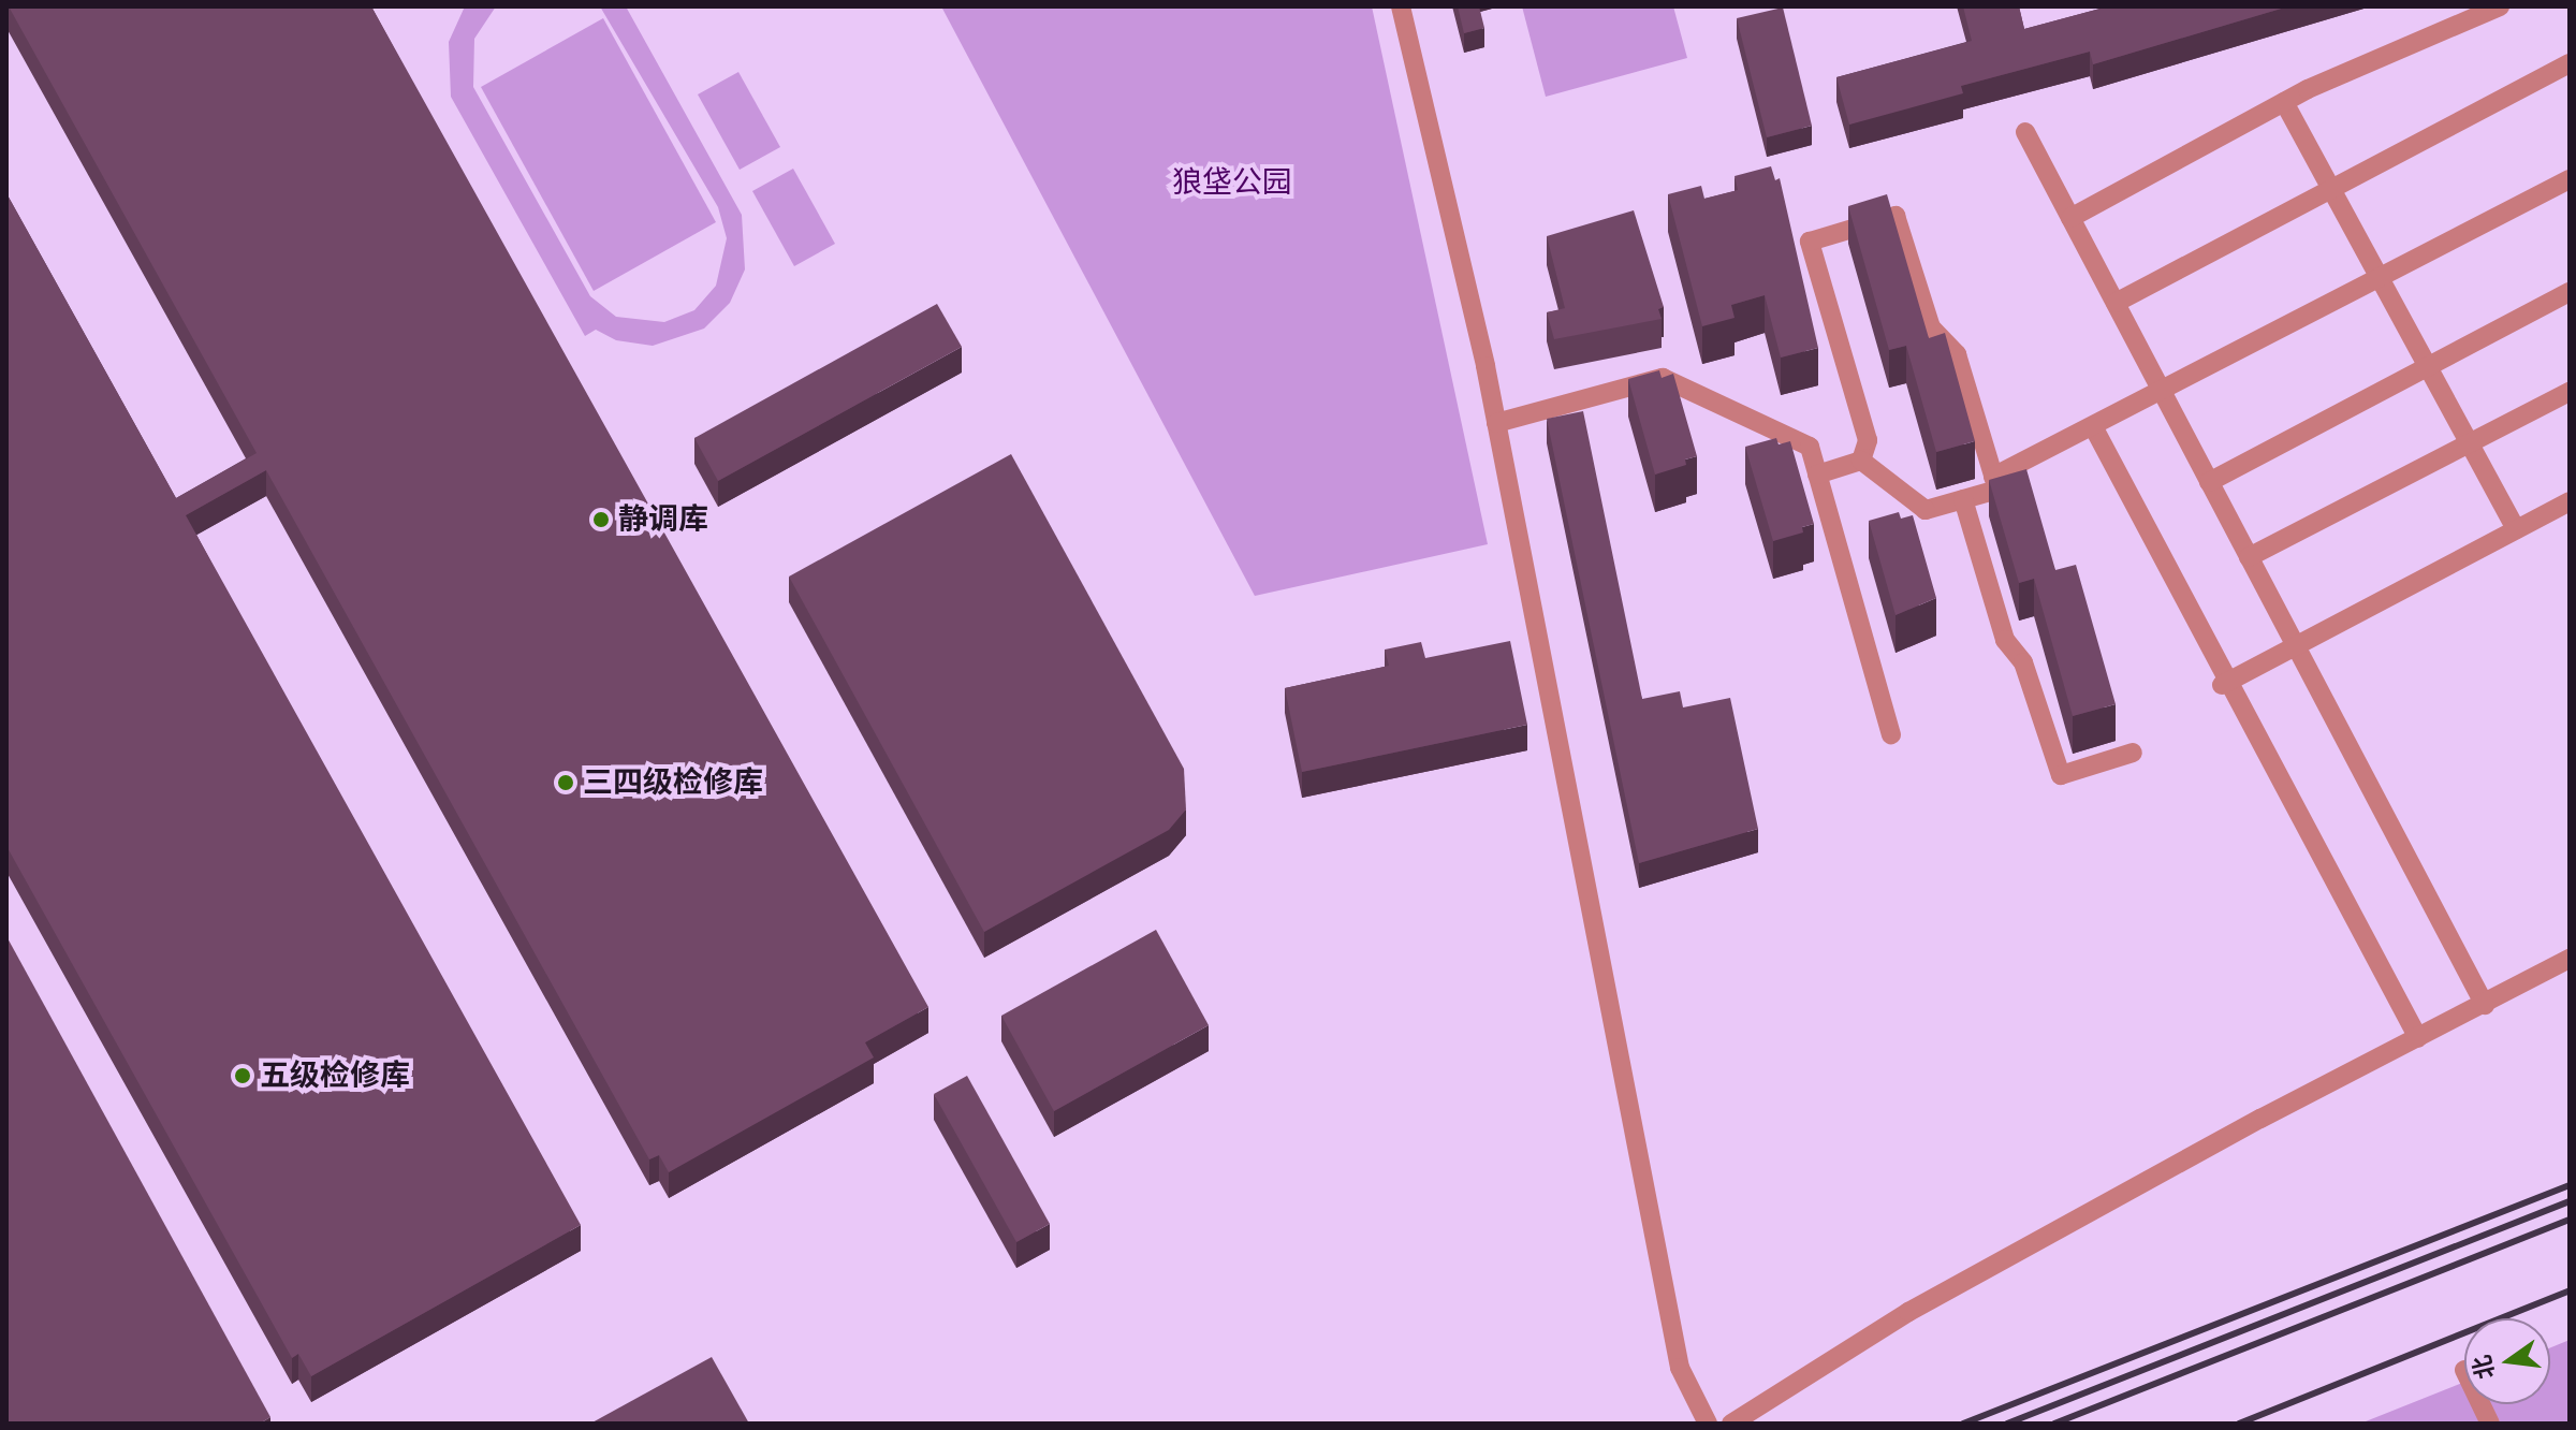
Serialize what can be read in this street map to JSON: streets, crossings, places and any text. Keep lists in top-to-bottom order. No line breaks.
{"parks":["狼垡公园"],"places":["静调库","三四级检修库","五级检修库"],"north":"left"}
